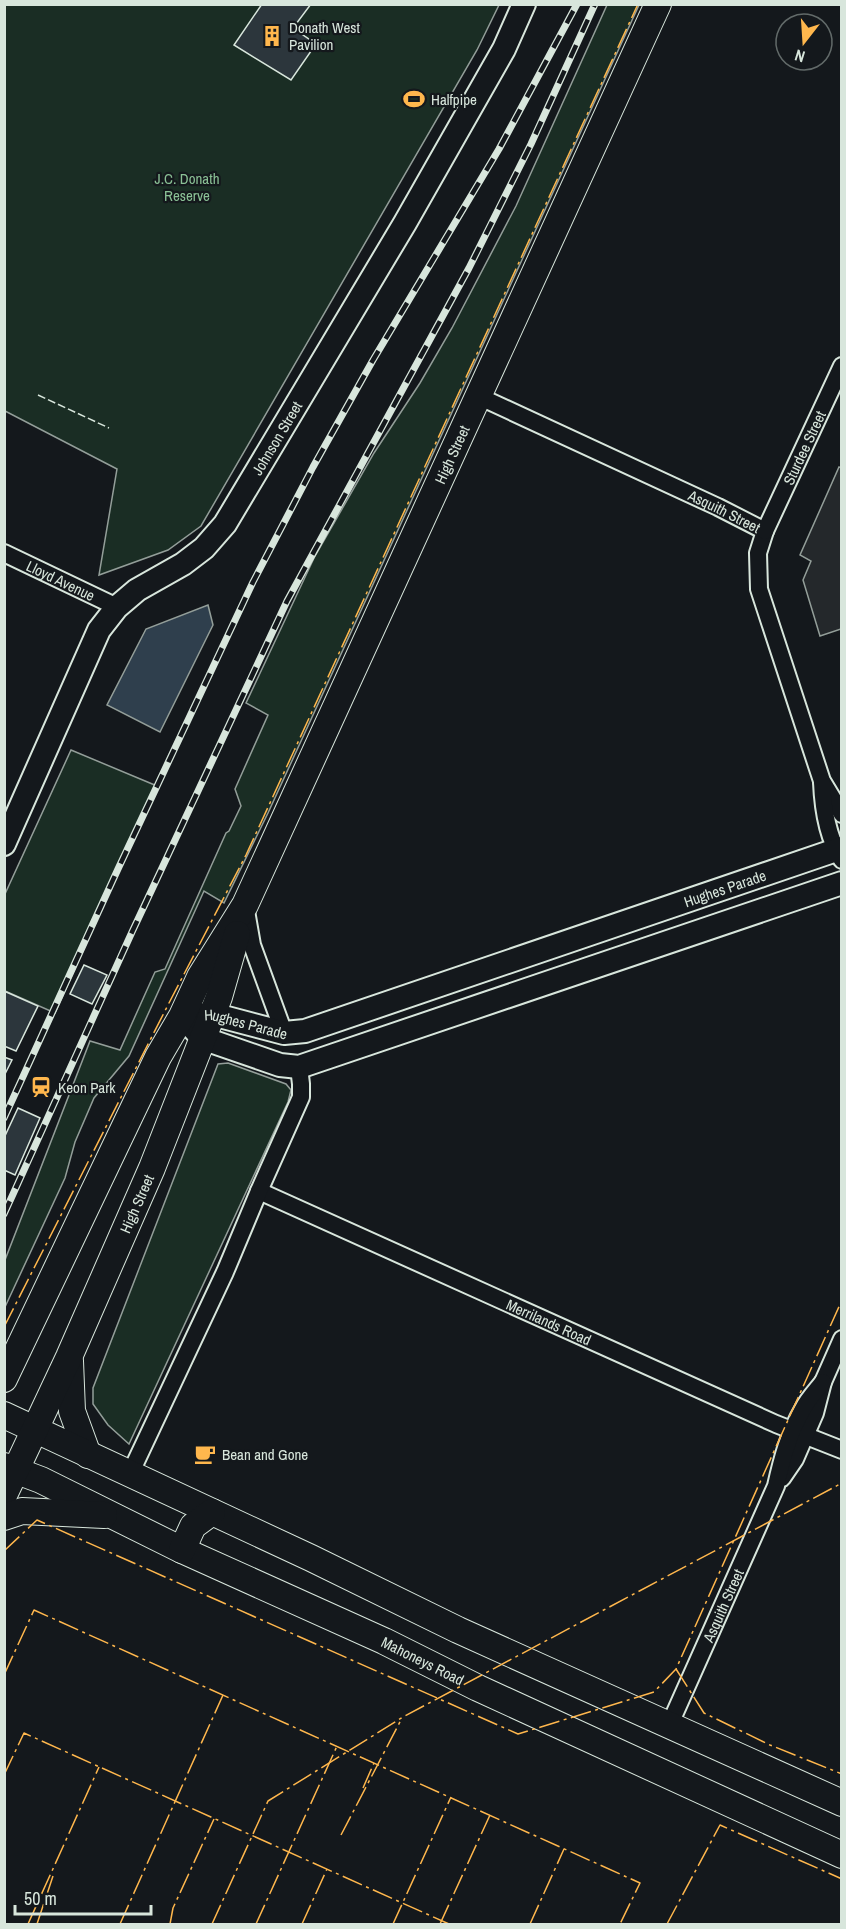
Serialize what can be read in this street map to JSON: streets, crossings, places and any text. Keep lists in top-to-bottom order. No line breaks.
{"streets":{"main road":["High Street","Mahoneys Road"],"street":["Johnson Street","Sturdee Street","Asquith Street","Lloyd Avenue","Hughes Parade","Merrilands Road"]},"crossings":[["Johnson Street","Lloyd Avenue"],["Sturdee Street","Asquith Street"],["High Street","Asquith Street"],["High Street","Hughes Parade"],["High Street","Mahoneys Road"],["Asquith Street","Hughes Parade"],["Asquith Street","Merrilands Road"]],"parks":["J.C. Donath Reserve"],"places":{"building":["Donath West Pavilion"],"sports":["Halfpipe"],"station":["Keon Park"],"cafe":["Bean and Gone"]},"scale_bar":"50 m","north":"bottom"}
